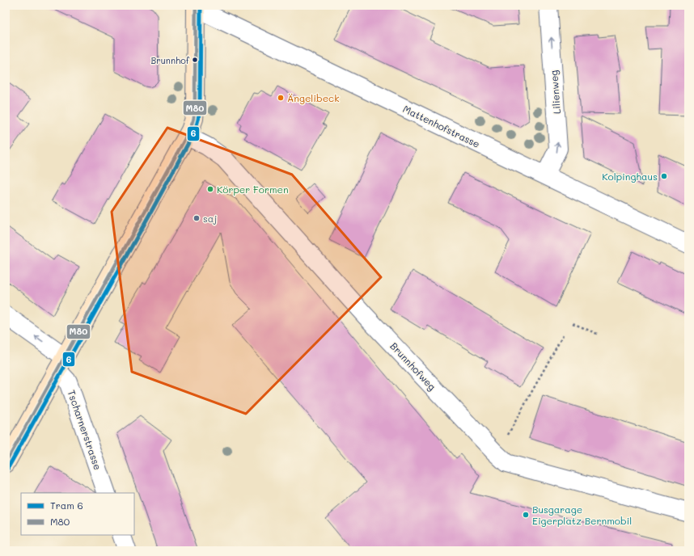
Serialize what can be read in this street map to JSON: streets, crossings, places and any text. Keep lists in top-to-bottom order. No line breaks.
{"streets":{"street":["Lilienweg","Mattenhofstrasse","Brunnhofweg","Tscharnerstrasse"]},"crossings":[["Lilienweg","Mattenhofstrasse"]],"one_way":["Lilienweg"],"places":["Brunnhof","Ängelibeck","Kolpinghaus","Körper Formen","saj","Busgarage Eigerplatz Bernmobil"],"lines":["tram line 6","transit line M80"],"legend":["Tram 6","M80"]}
